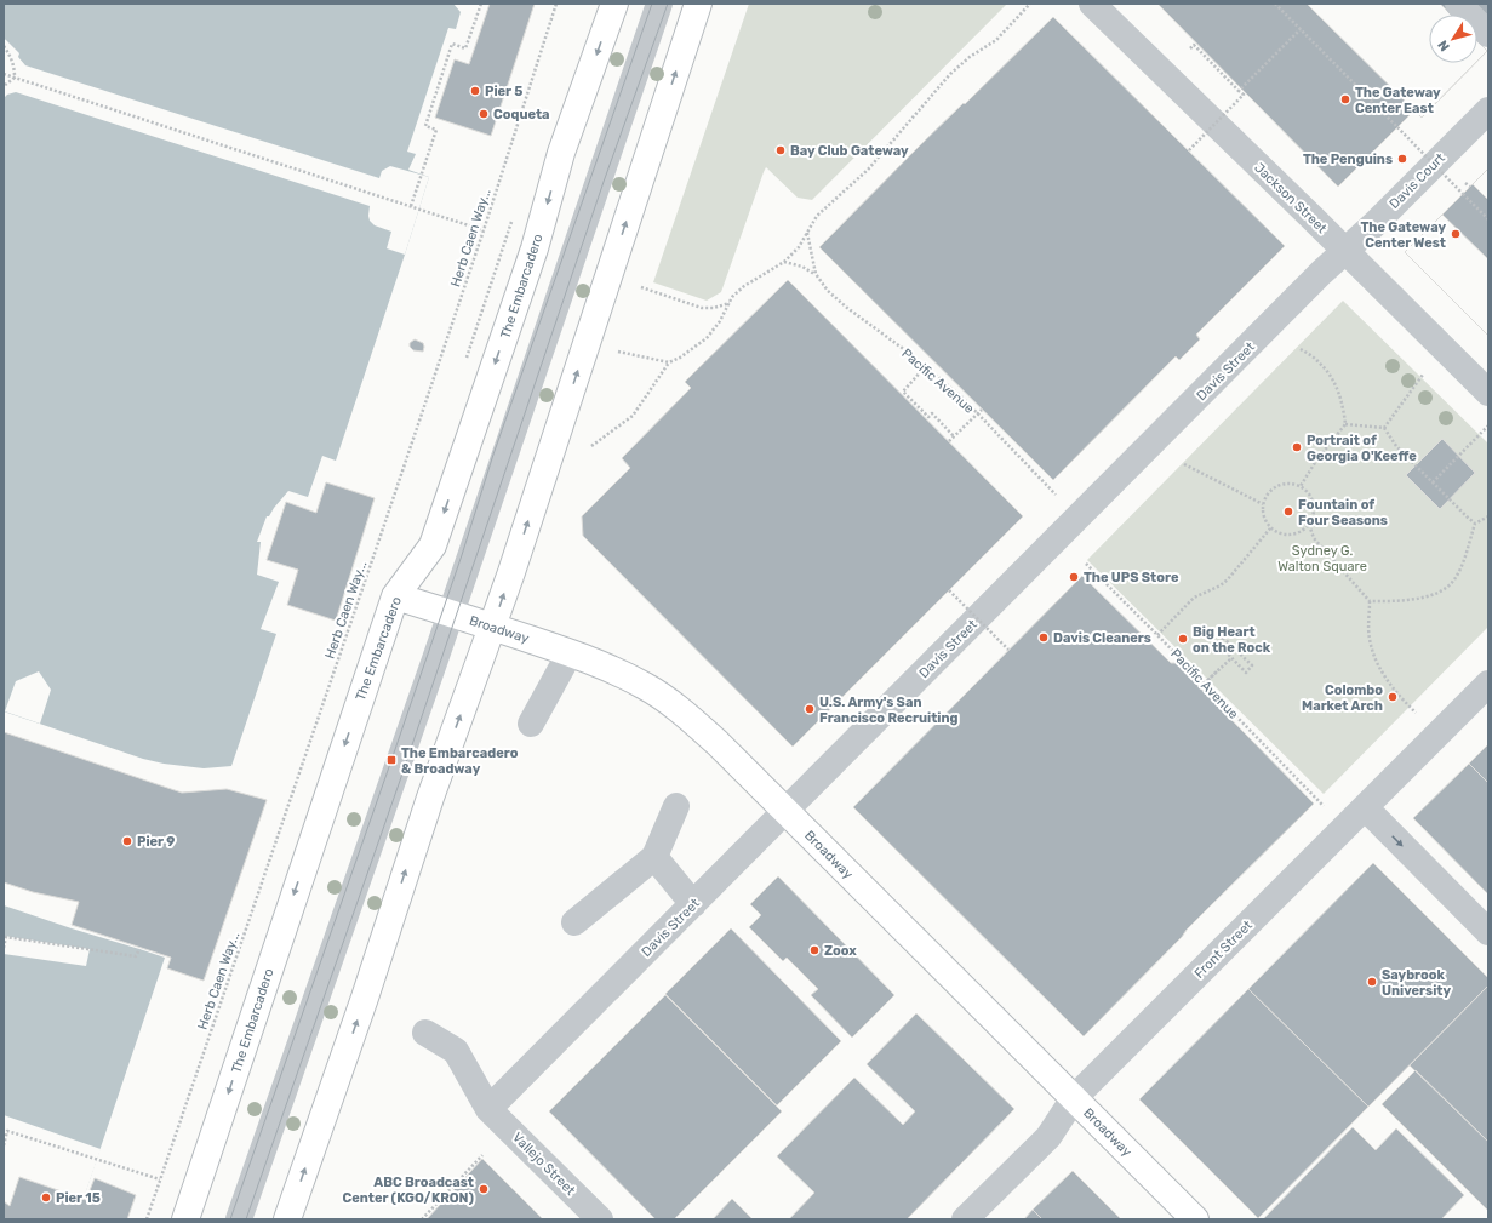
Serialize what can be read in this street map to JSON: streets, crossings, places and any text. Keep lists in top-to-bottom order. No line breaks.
{"streets":{"main road":["The Embarcadero","Broadway"],"street":["Davis Court","Jackson Street","Davis Street","Front Street","Vallejo Street"],"path":["Herb Caen Way...","Pacific Avenue"]},"crossings":[["Davis Court","Jackson Street"],["Davis Court","Davis Street"],["Jackson Street","Davis Street"],["The Embarcadero","Broadway"],["Davis Street","Broadway"],["Davis Street","Vallejo Street"],["Broadway","Front Street"]],"parks":["Sydney G. Walton Square"],"places":{"other":["Pier 5","The Gateway Center East","Coqueta","Bay Club Gateway","The Penguins","The Gateway Center West","Portrait of Georgia O'Keeffe","Fountain of Four Seasons","The UPS Store","Davis Cleaners","Big Heart on the Rock","Colombo Market Arch","U.S. Army's San Francisco Recruiting","Pier 9","Zoox","Saybrook University","ABC Broadcast Center (KGO/KRON)","Pier 15"],"transit":["The Embarcadero & Broadway"]},"north":"bottom left"}
